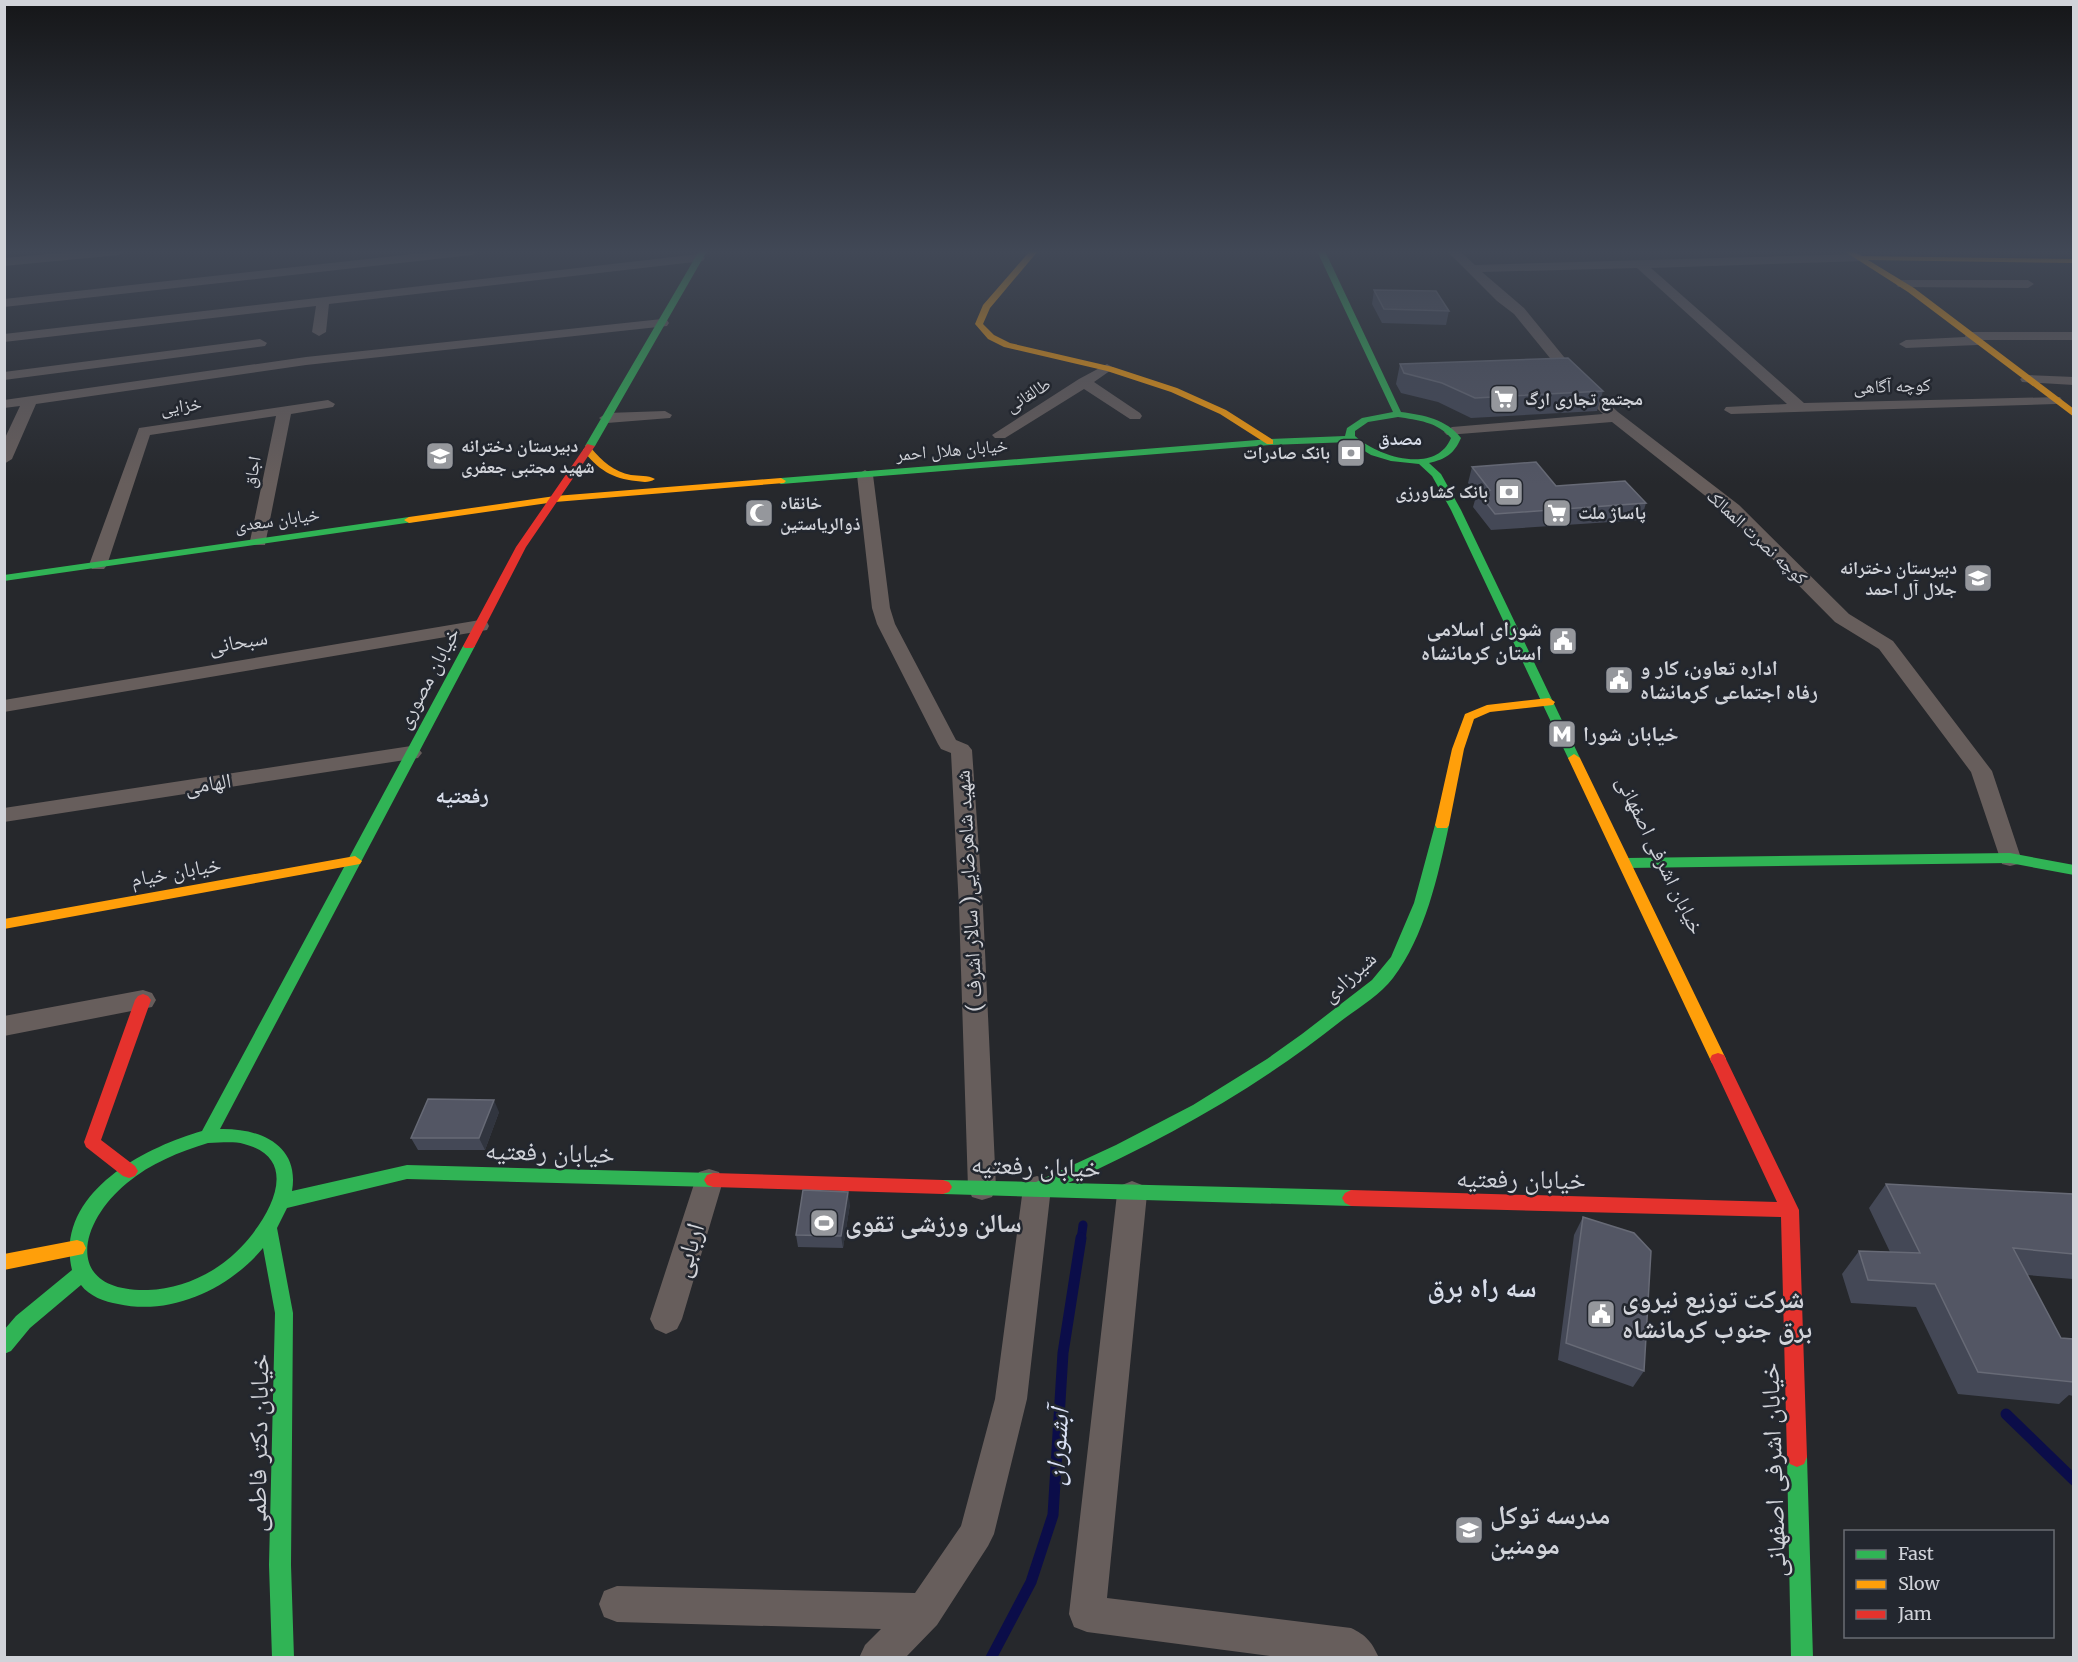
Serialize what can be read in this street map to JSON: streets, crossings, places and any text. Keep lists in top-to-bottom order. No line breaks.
{"streets":{"main road":["خیابان هلال احمر","خیابان سعدی","خیابان مصوری","خیابان اشرفی اصفهانی","خیابان خیام","شیرزادی","خیابان رفعتیه","خیابان دکتر فاطمی"],"street":["کوچه آگاهی","طالقانی","خزایی","اجاق","کوچه نصرت الممالک","سبحانی","الهامی","شهید شاهرضایی( سالار اشرف )","اربابی"]},"crossings":[["خزایی","اجاق"],["خزایی","خیابان سعدی"],["خیابان هلال احمر","خیابان سعدی"],["خیابان هلال احمر","خیابان مصوری"],["خیابان هلال احمر","شهید شاهرضایی( سالار اشرف )"],["اجاق","خیابان سعدی"],["خیابان سعدی","خیابان مصوری"],["سبحانی","خیابان مصوری"],["خیابان مصوری","الهامی"],["خیابان مصوری","خیابان خیام"],["خیابان مصوری","خیابان رفعتیه"],["خیابان مصوری","خیابان دکتر فاطمی"],["خیابان اشرفی اصفهانی","شیرزادی"],["خیابان اشرفی اصفهانی","خیابان رفعتیه"],["شهید شاهرضایی( سالار اشرف )","خیابان رفعتیه"],["شیرزادی","خیابان رفعتیه"],["خیابان رفعتیه","اربابی"],["خیابان رفعتیه","خیابان دکتر فاطمی"]],"districts":["مصدق","رفعتیه","سه راه برق"],"water":["آبشوران"],"places":{"supermarket":["مجتمع تجاری ارگ","پاساژ ملت"],"bank":["بانک صادرات","بانک کشاورزی"],"school or university":["دبیرستان دخترانه شهید مجتبی جعفری","دبیرستان دخترانه جلال آل احمد","مدرسه توکل مومنین"],"mosque":["خانقاه ذوالریاستین"],"public building":["شورای اسلامی استان کرمانشاه","اداره تعاون، کار و رفاه اجتماعی کرمانشاه","شرکت توزیع نیروی برق جنوب کرمانشاه"],"metro station":["خیابان شورا"],"sports":["سالن ورزشی تقوی"]},"legend":["Fast","Slow","Jam"]}
